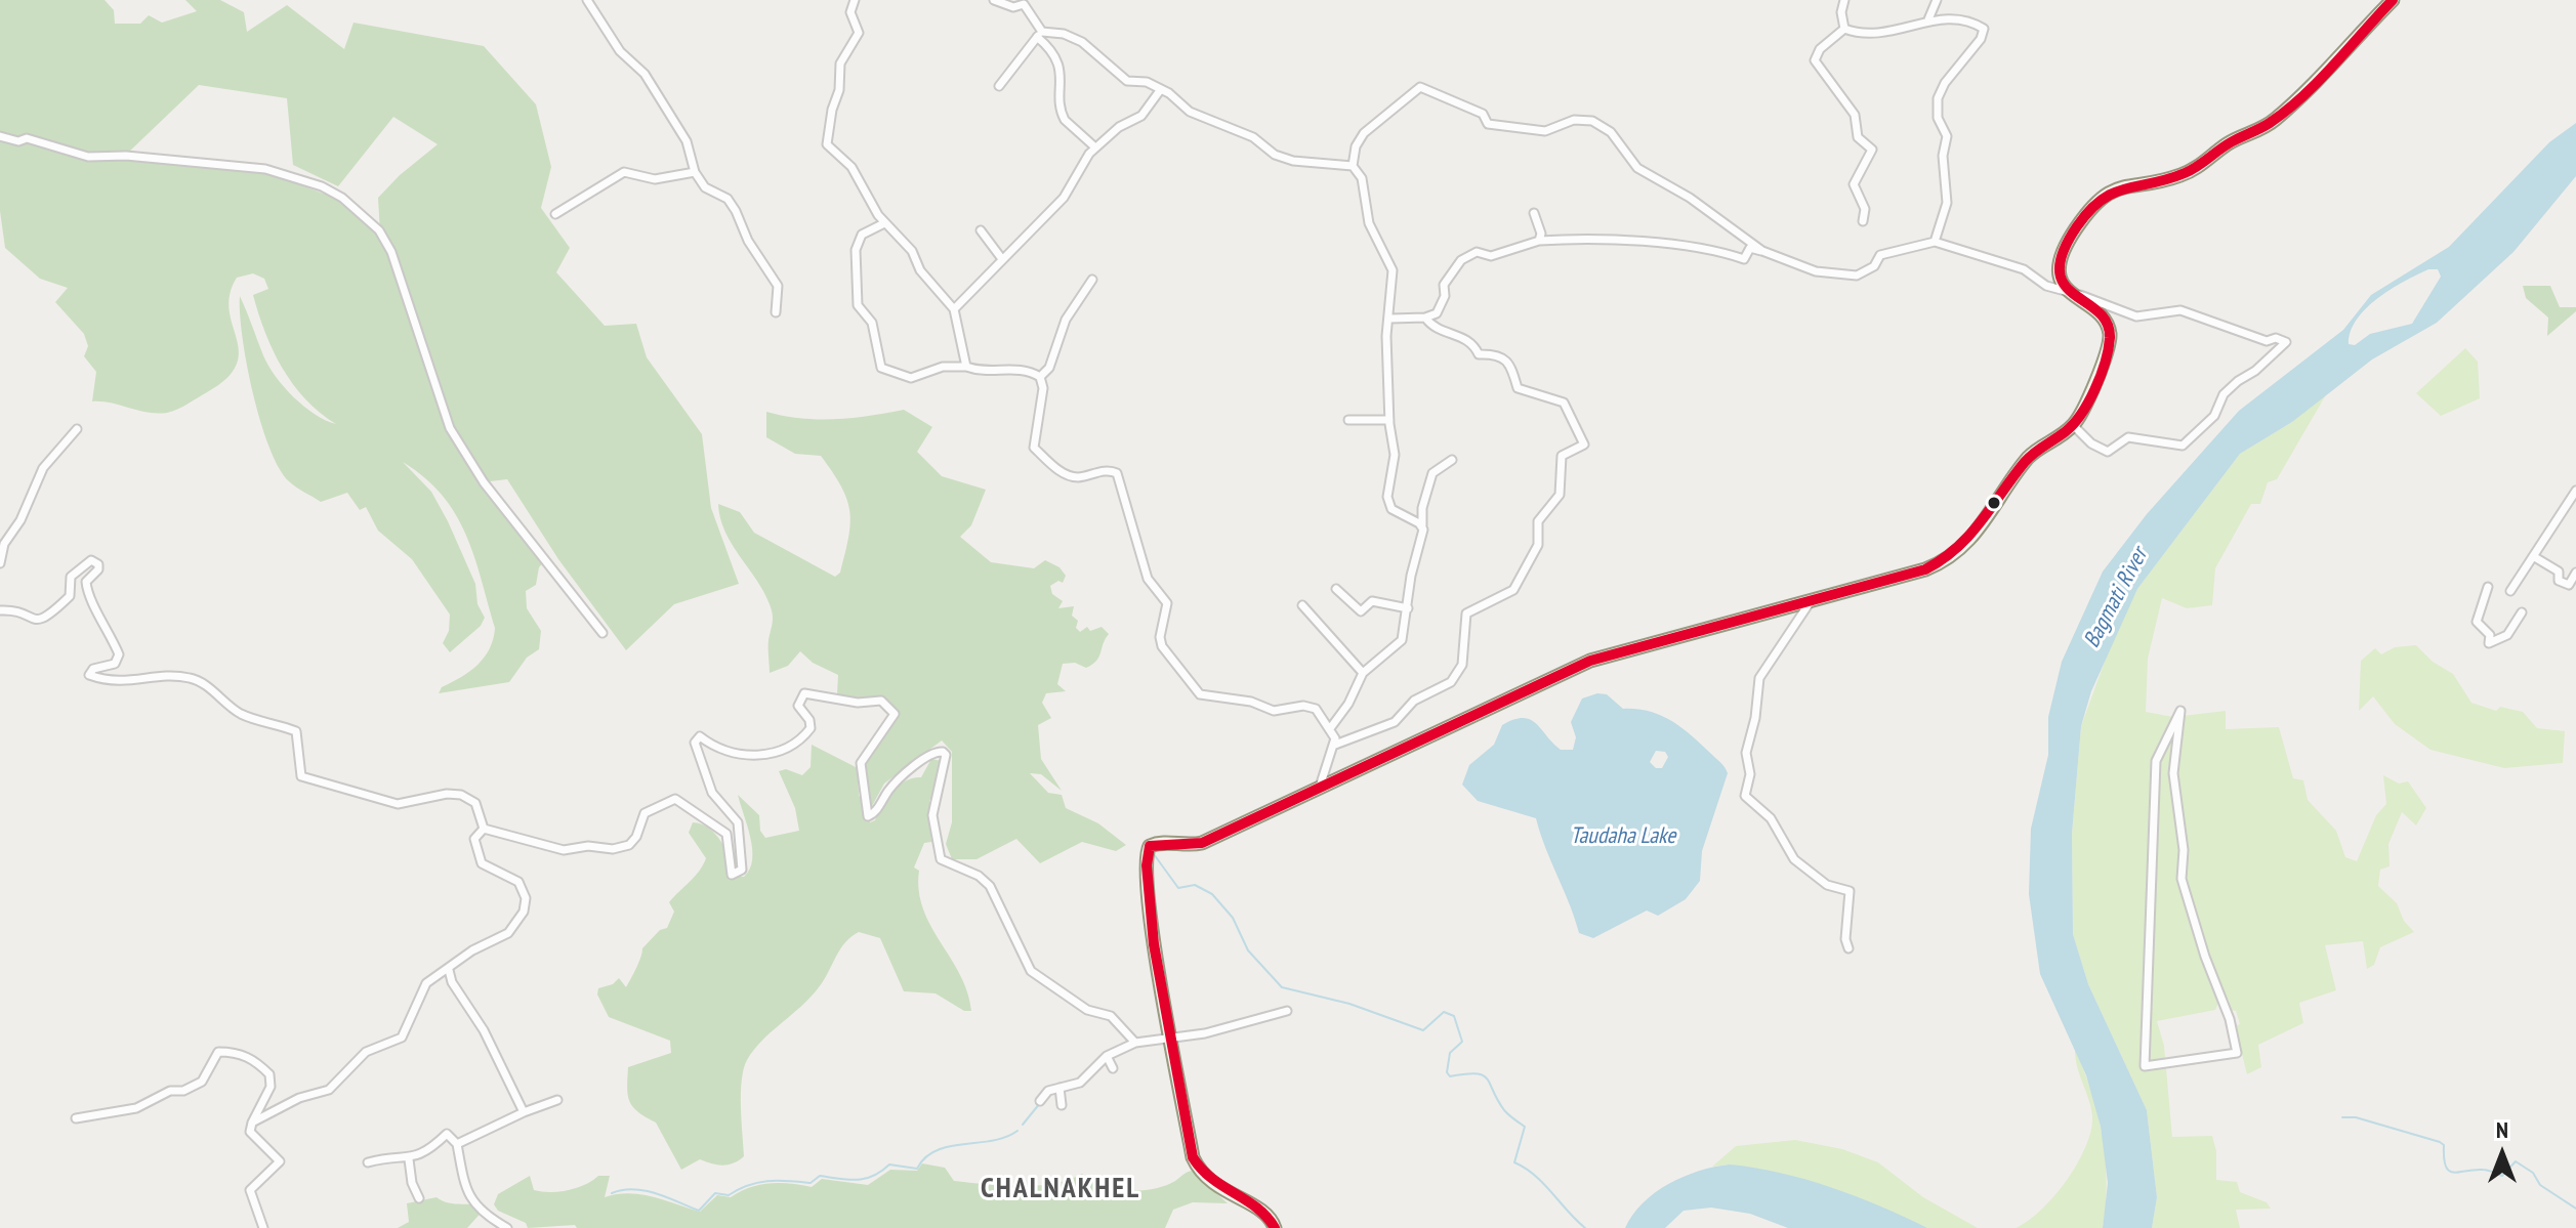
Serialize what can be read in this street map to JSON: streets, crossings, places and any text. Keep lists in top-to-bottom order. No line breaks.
{"districts":["CHALNAKHEL"],"water":["Bagmati River","Taudaha Lake"],"north":"top"}
